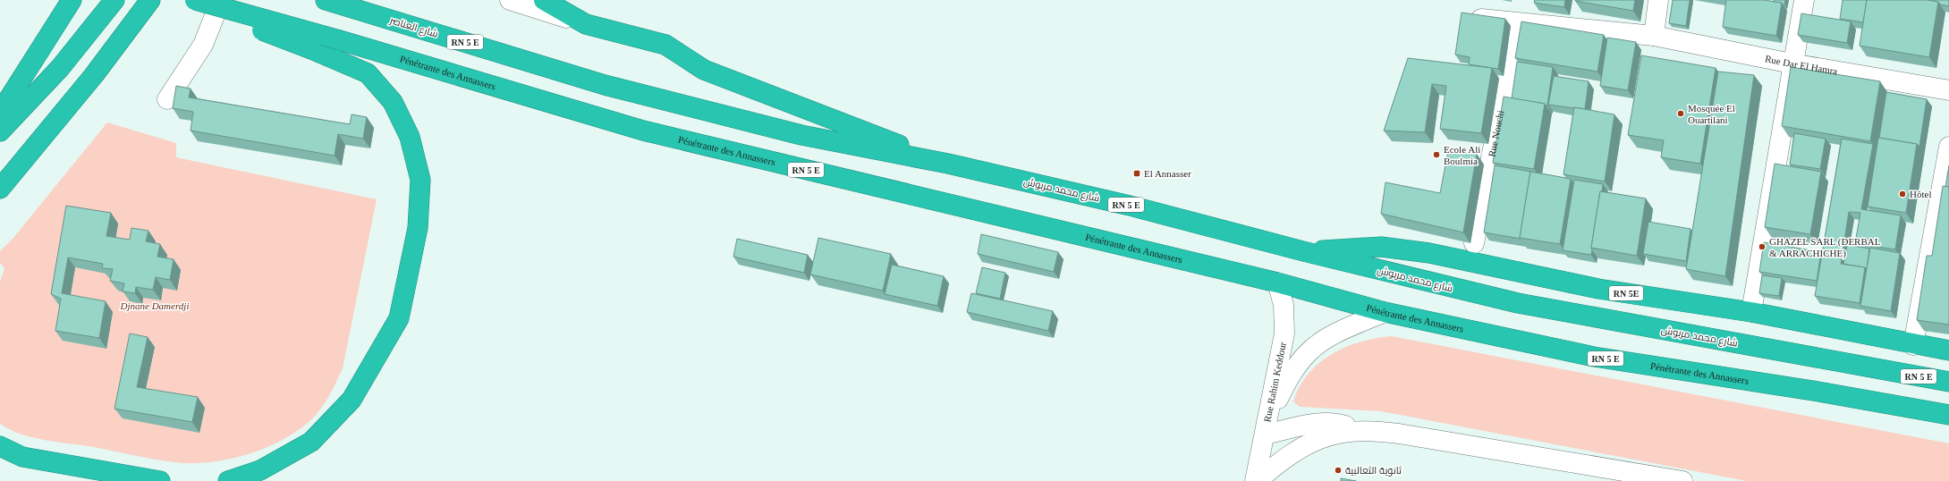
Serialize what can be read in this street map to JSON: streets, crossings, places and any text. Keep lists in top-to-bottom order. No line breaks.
{"streets":{"highway":["شارع العناصر","RN 5 E","Pénétrante des Annassers","شارع محمد مربوش","RN 5E"],"street":["Rue Dar El Hamra","Rue Nouchi","Rue Rahim Keddour"]},"crossings":[["شارع العناصر","شارع محمد مربوش"],["Rue Dar El Hamra","Rue Nouchi"],["Pénétrante des Annassers","Rue Rahim Keddour"],["شارع محمد مربوش","RN 5E"]],"parks":["Djnane Damerdji"],"places":{"other":["Mosquée El Ouartilani","Ecole Ali Boulmia","Hôtel","GHAZEL SARL (DERBAL & ARRACHICHE)","ثانوية الثعالبية"],"transit":["El Annasser"]}}
